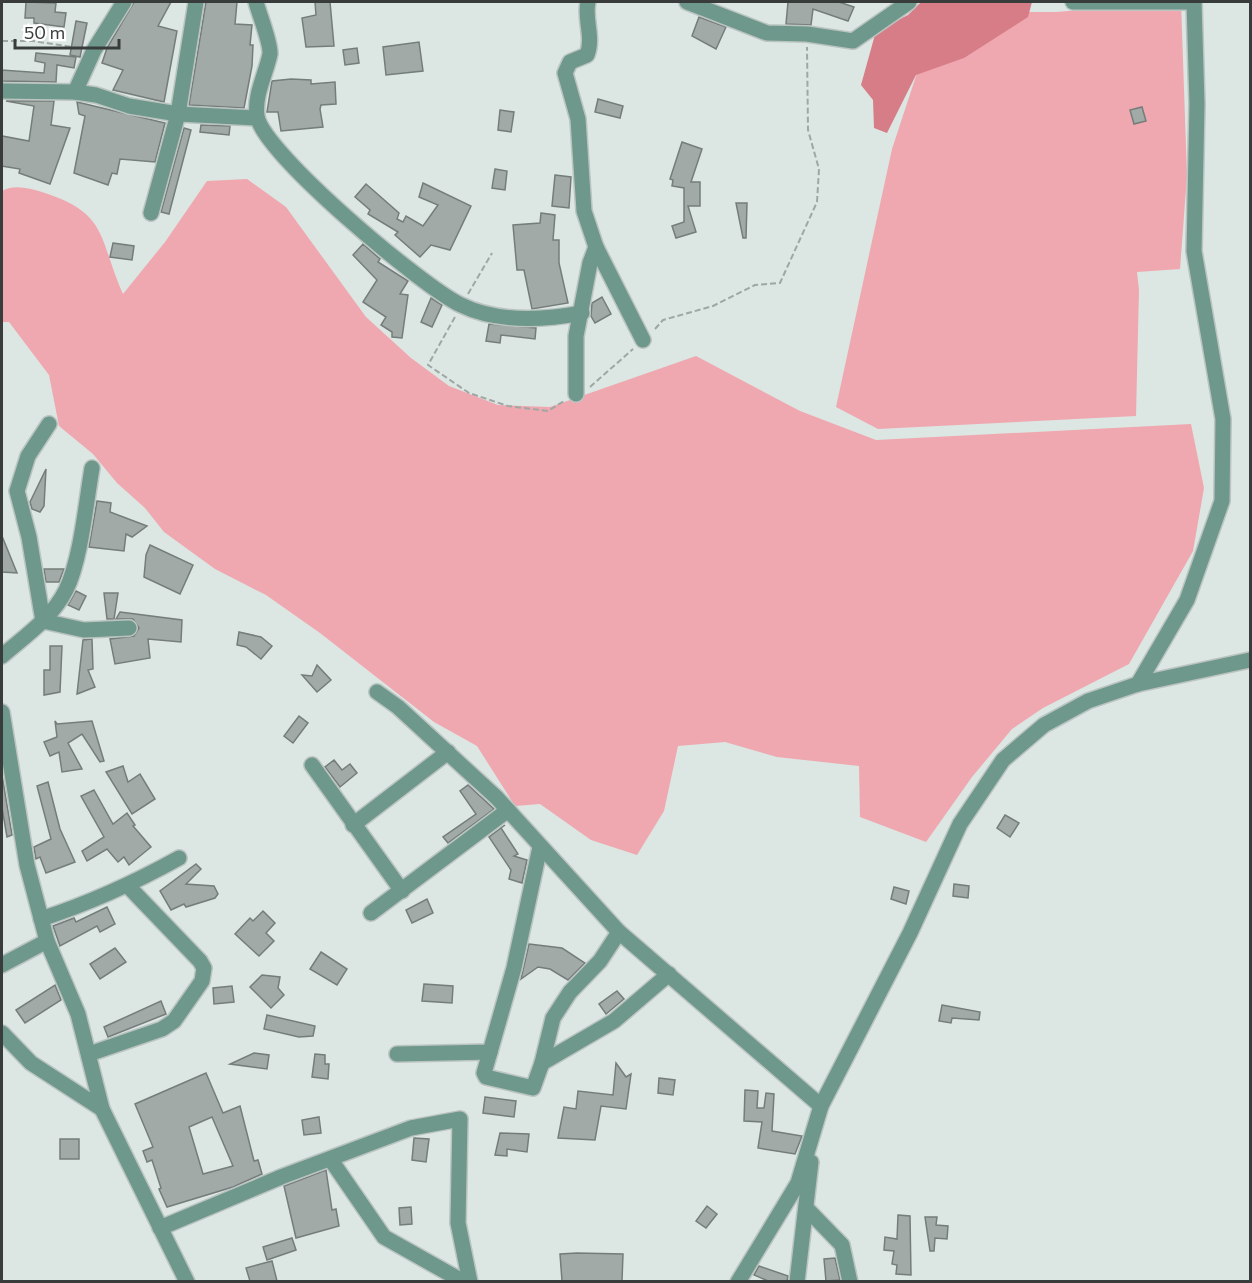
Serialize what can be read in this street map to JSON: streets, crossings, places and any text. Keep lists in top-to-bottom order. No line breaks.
{"scale_bar":"50 m"}
